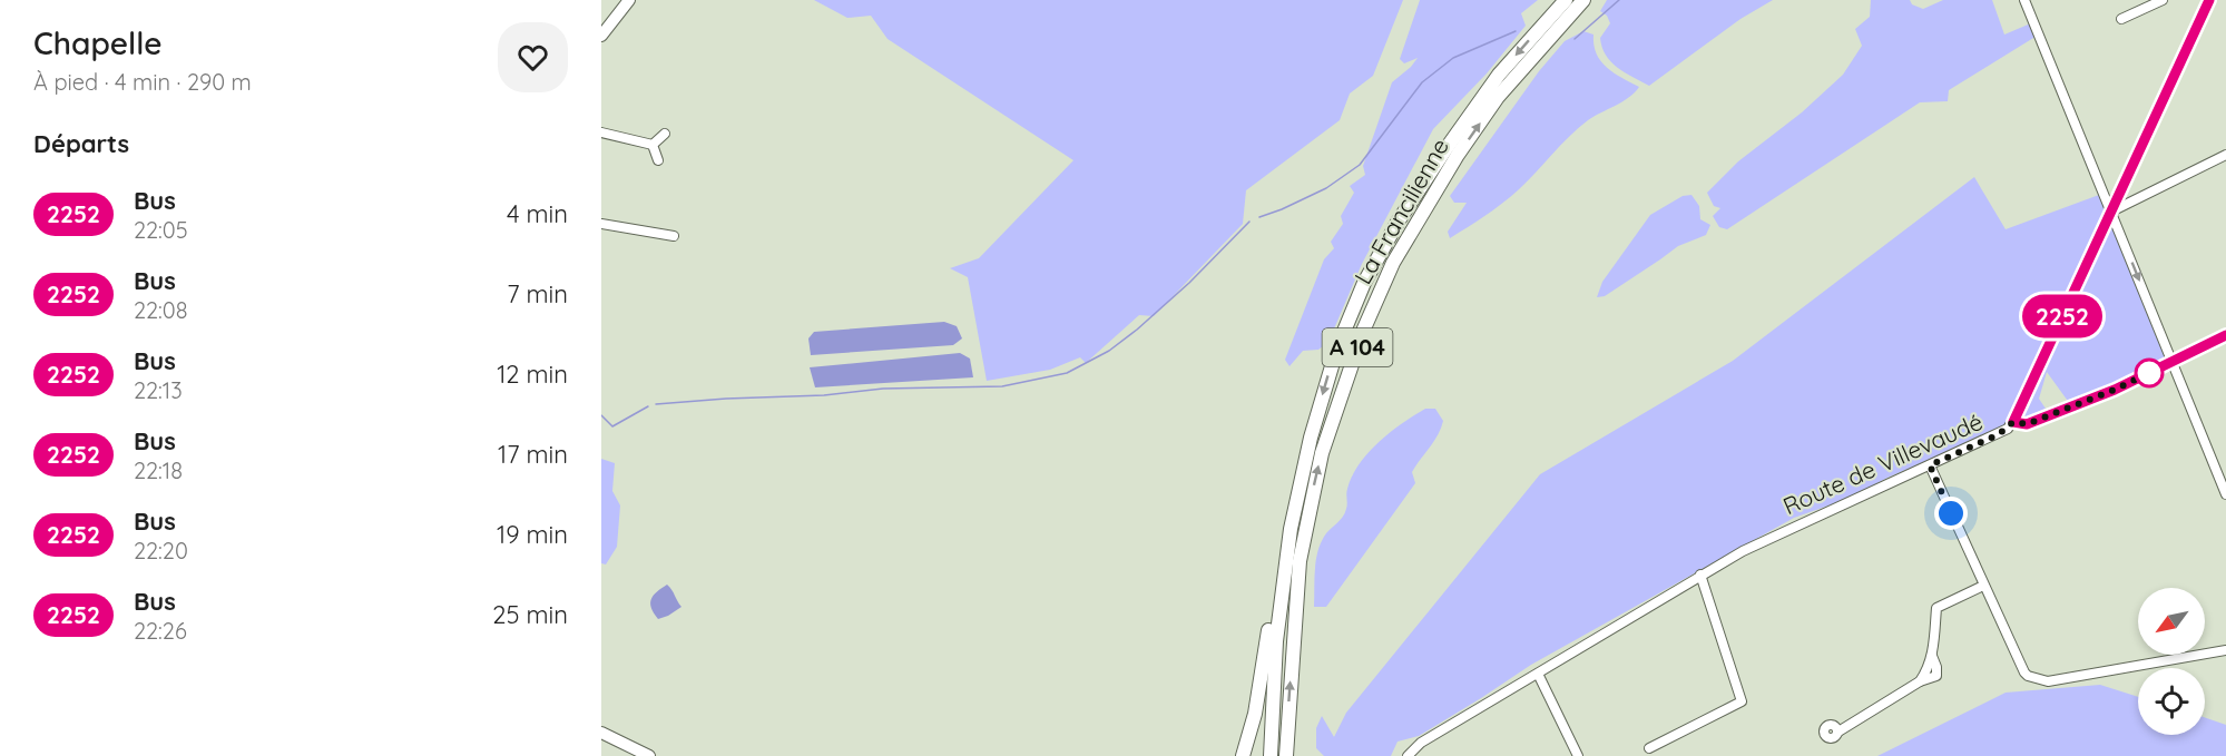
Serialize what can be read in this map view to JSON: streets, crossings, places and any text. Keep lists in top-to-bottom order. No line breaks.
{"streets":{"highway":["La Francilienne","A 104"],"street":["Route de Villevaudé"]},"lines":["bus line 2252"],"north":"bottom left","page":{"heading":[["Chapelle","À pied · 4 min · 290 m"],"Départs"],"on_map":"2252","list":[{"mark":"2252","name":"Bus","note":"22:05","value":"4 min"},{"mark":"2252","name":"Bus","note":"22:08","value":"7 min"},{"mark":"2252","name":"Bus","note":"22:13","value":"12 min"},{"mark":"2252","name":"Bus","note":"22:18","value":"17 min"},{"mark":"2252","name":"Bus","note":"22:20","value":"19 min"},{"mark":"2252","name":"Bus","note":"22:26","value":"25 min"}]}}
